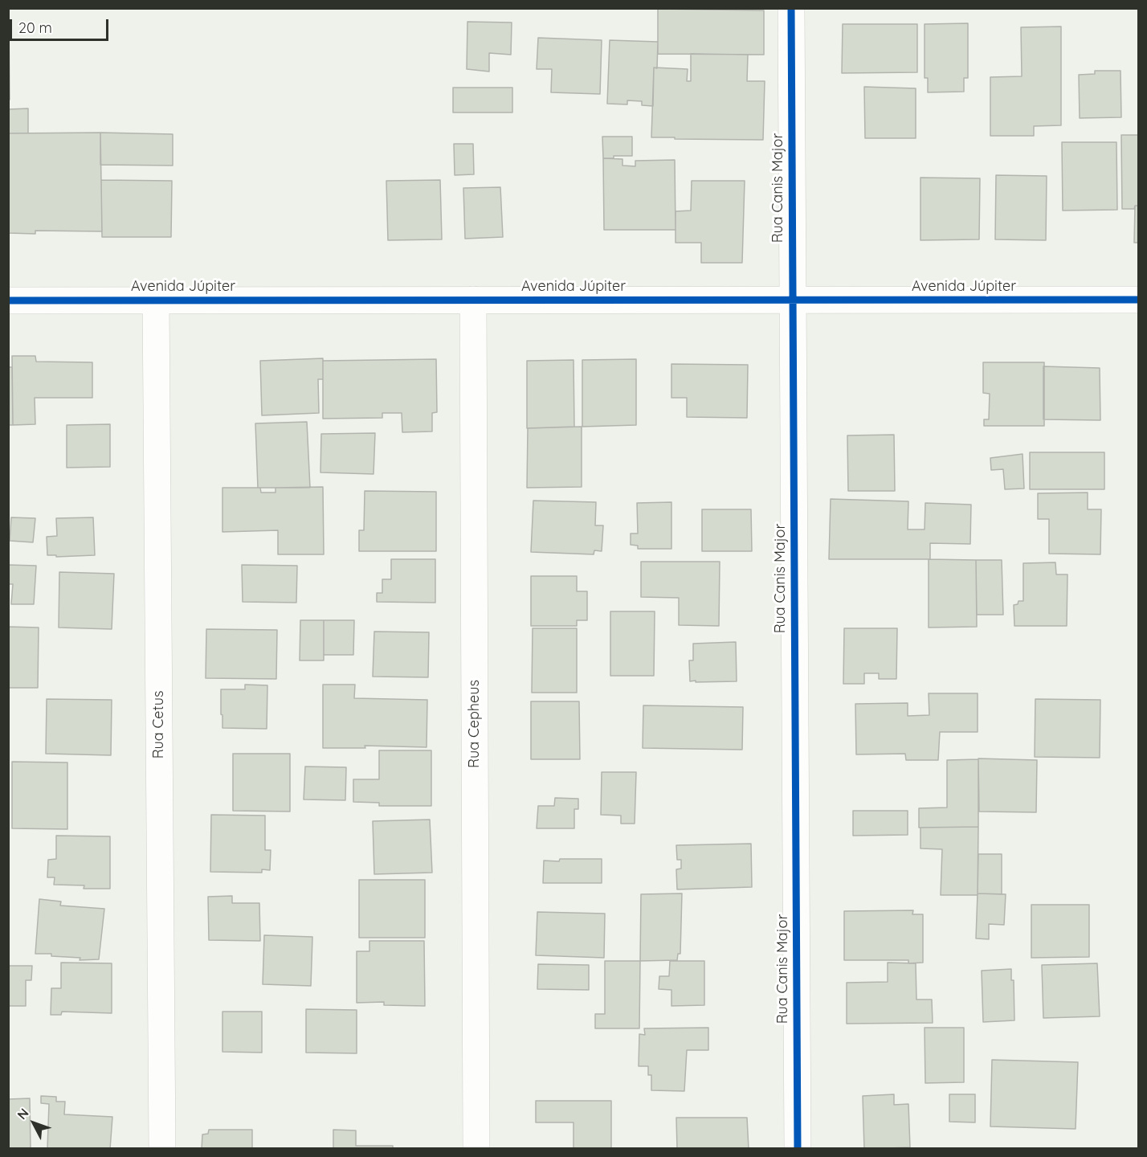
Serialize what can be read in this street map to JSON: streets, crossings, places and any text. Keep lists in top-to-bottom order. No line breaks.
{"streets":{"street":["Rua Canis Major","Avenida Júpiter","Rua Cepheus","Rua Cetus"]},"crossings":[["Rua Canis Major","Avenida Júpiter"],["Avenida Júpiter","Rua Cepheus"],["Avenida Júpiter","Rua Cetus"]],"scale_bar":"20 m","north":"top left"}
